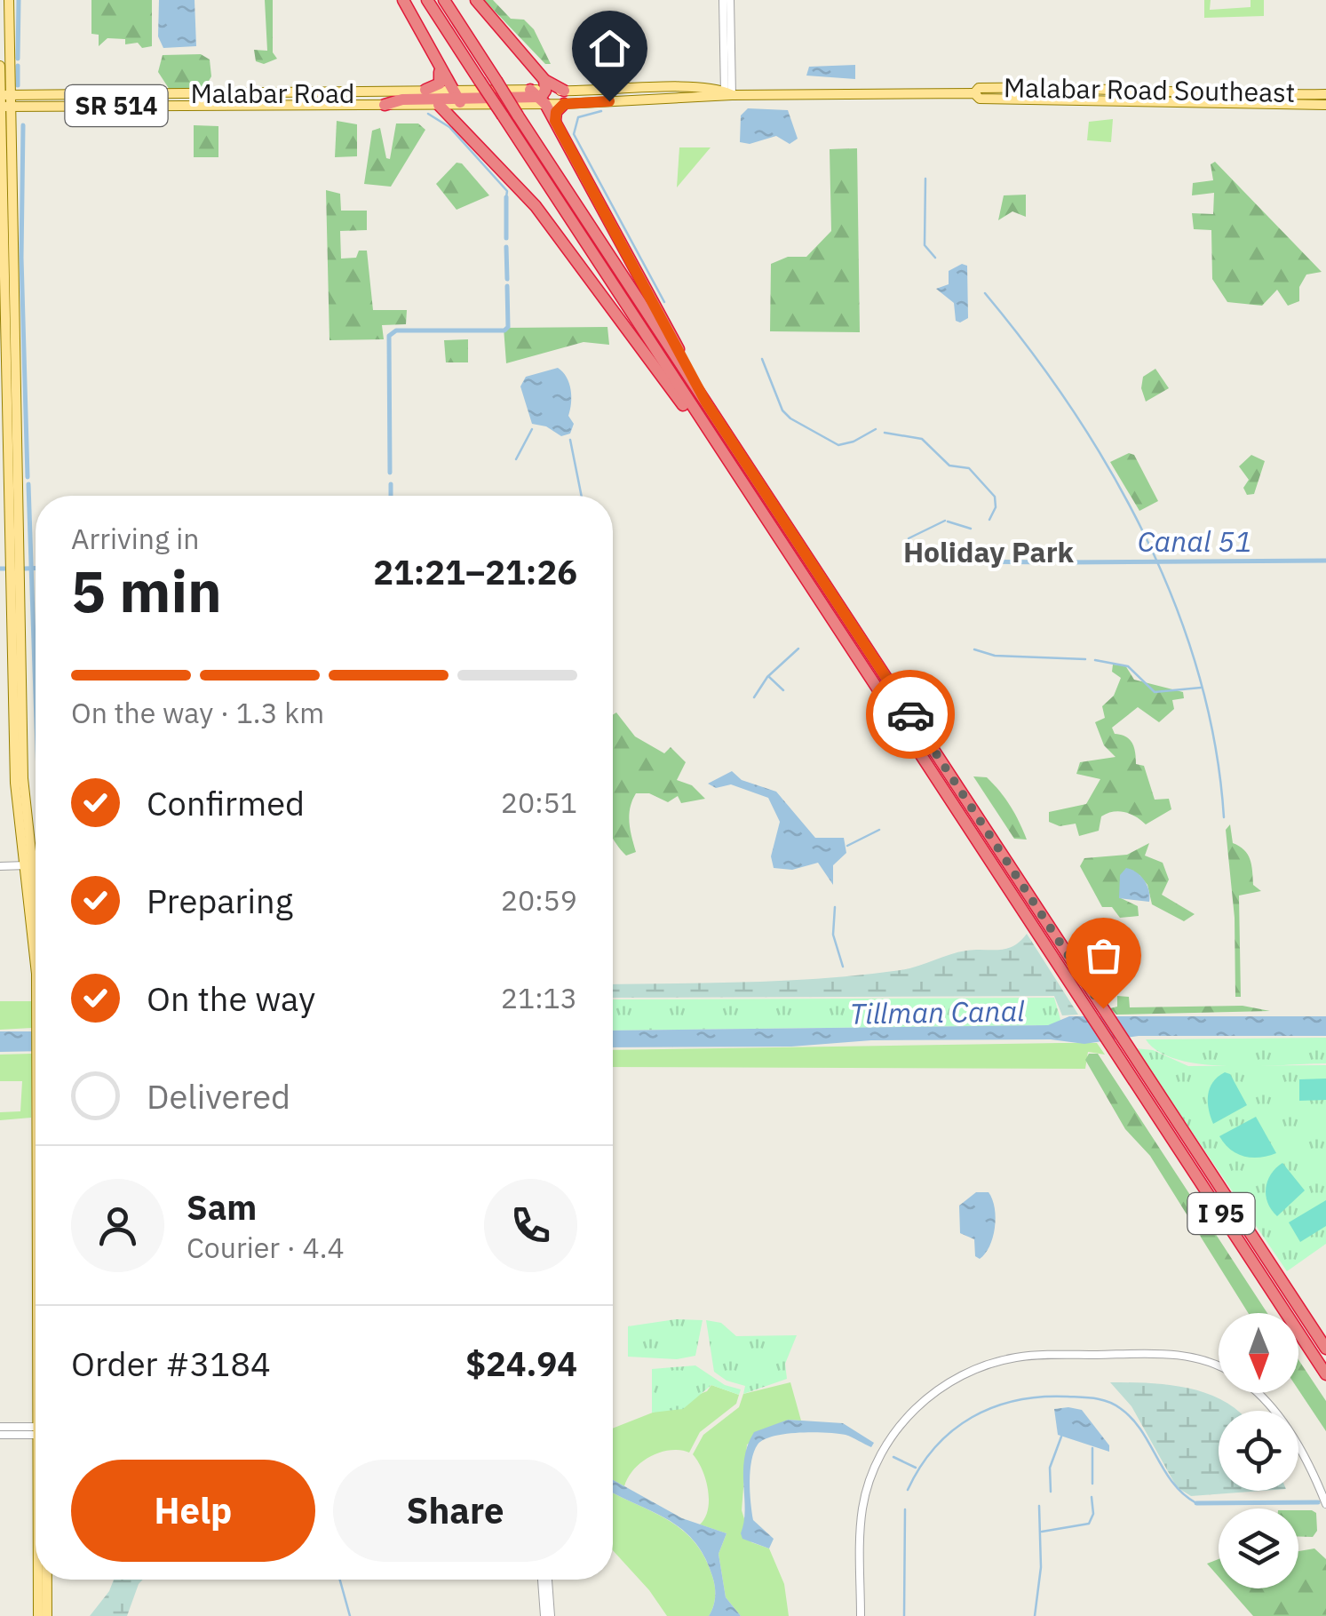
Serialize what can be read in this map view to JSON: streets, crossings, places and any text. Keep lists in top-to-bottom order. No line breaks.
{"streets":{"highway":["I 95"],"main road":["Malabar Road Southeast","Malabar Road","SR 514"]},"districts":["Holiday Park"],"water":["Canal 51","Tillman Canal"],"north":"bottom","page":{"heading":["5 min","Arriving in","21:21–21:26"],"panel":["Sam","Courier · 4.4","Order #3184","$24.94"],"bar":"On the way · 1.3 km","list":[["Confirmed","20:51"],["Preparing","20:59"],["On the way","21:13"],"Delivered"],"buttons":["Help","Share"]}}
